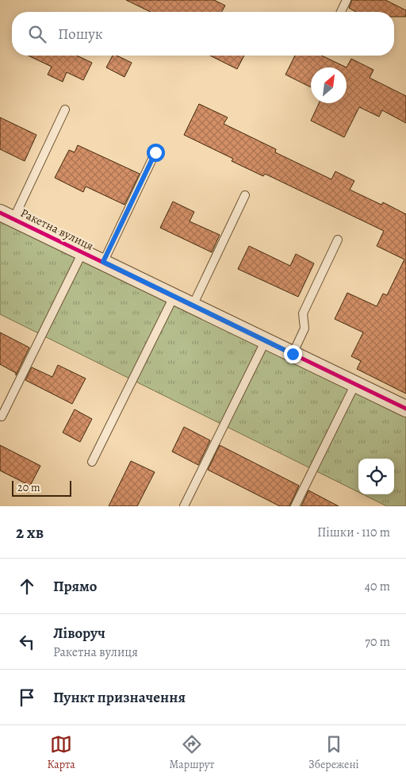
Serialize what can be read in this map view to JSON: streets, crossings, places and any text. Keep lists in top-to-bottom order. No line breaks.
{"streets":{"street":["Ракетна вулиця"]},"scale_bar":"20 m","north":"top right","page":{"search":"Пошук","scale":"20 m","heading":["2 хв","Пішки · 110 m"],"list":[["Прямо","40 m"],["Ліворуч","Ракетна вулиця","70 m"],"Пункт призначення"],"nav":["Карта","Маршрут","Збережені"]}}
